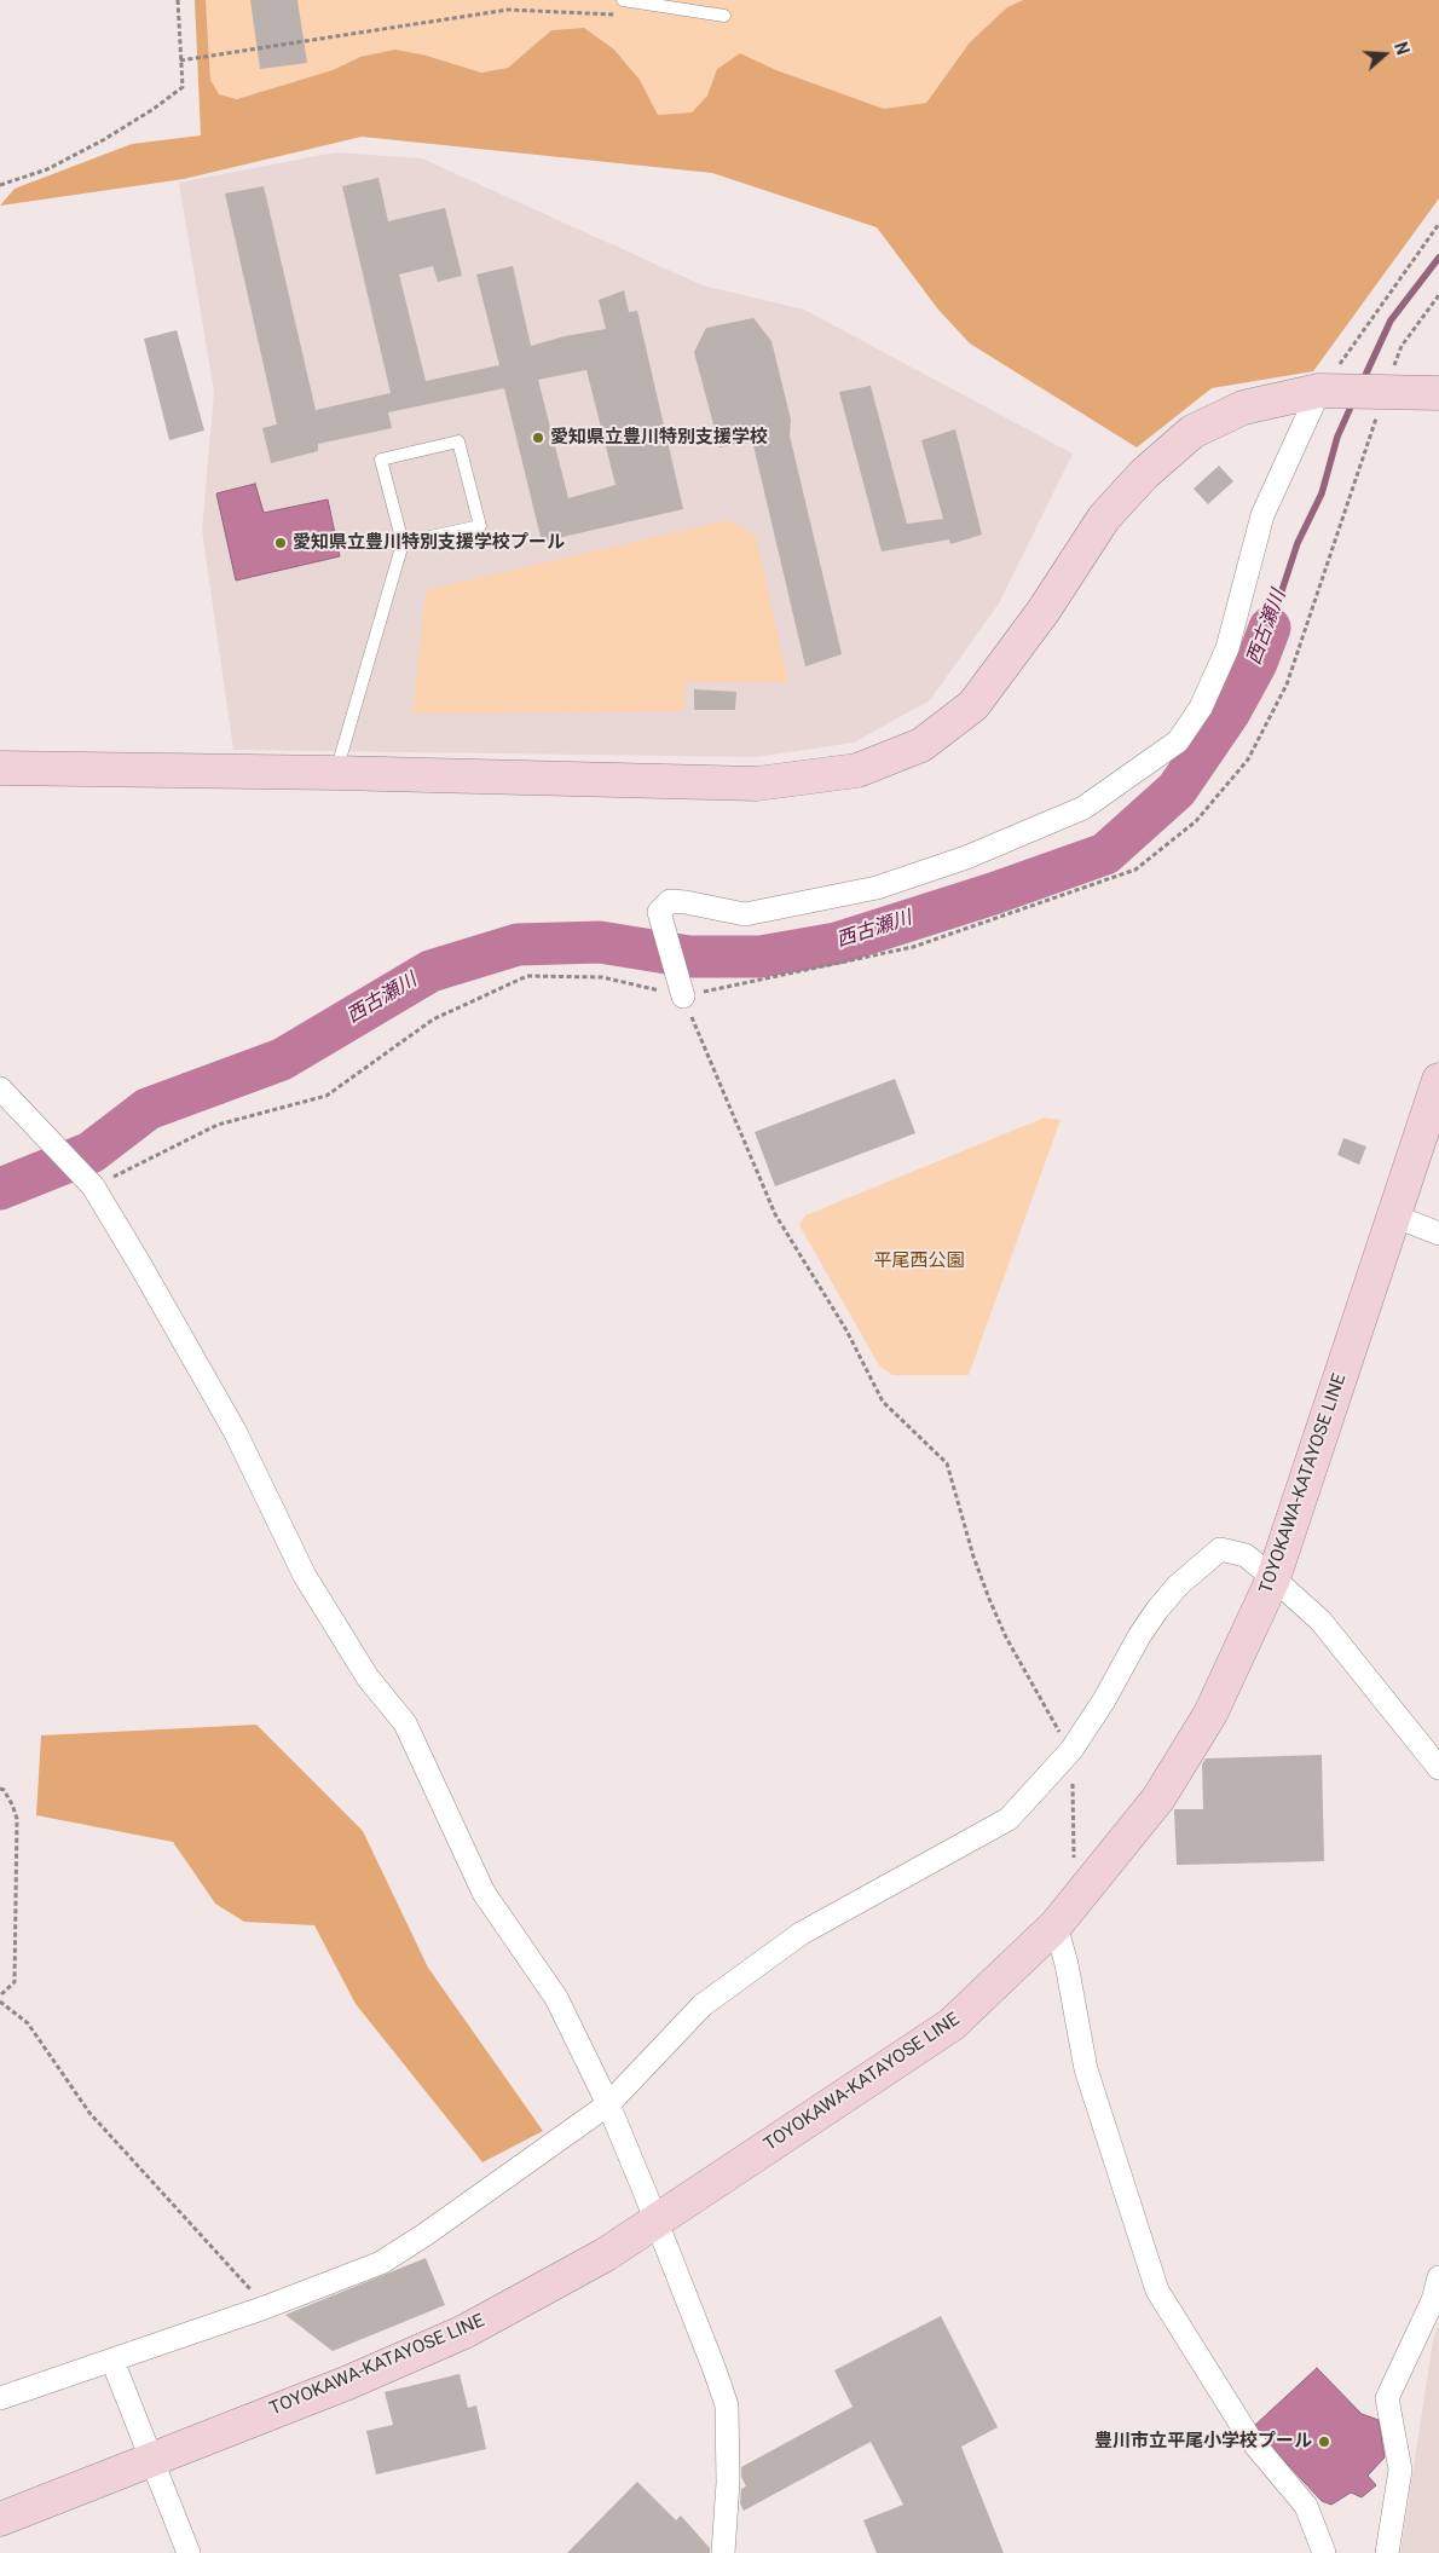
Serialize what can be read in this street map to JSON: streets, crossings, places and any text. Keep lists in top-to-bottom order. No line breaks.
{"streets":{"main road":["TOYOKAWA-KATAYOSE LINE"]},"water":["西古瀬川"],"parks":["平尾西公園"],"places":["愛知県立豊川特別支援学校","愛知県立豊川特別支援学校プール","豊川市立平尾小学校プール"],"north":"right"}
